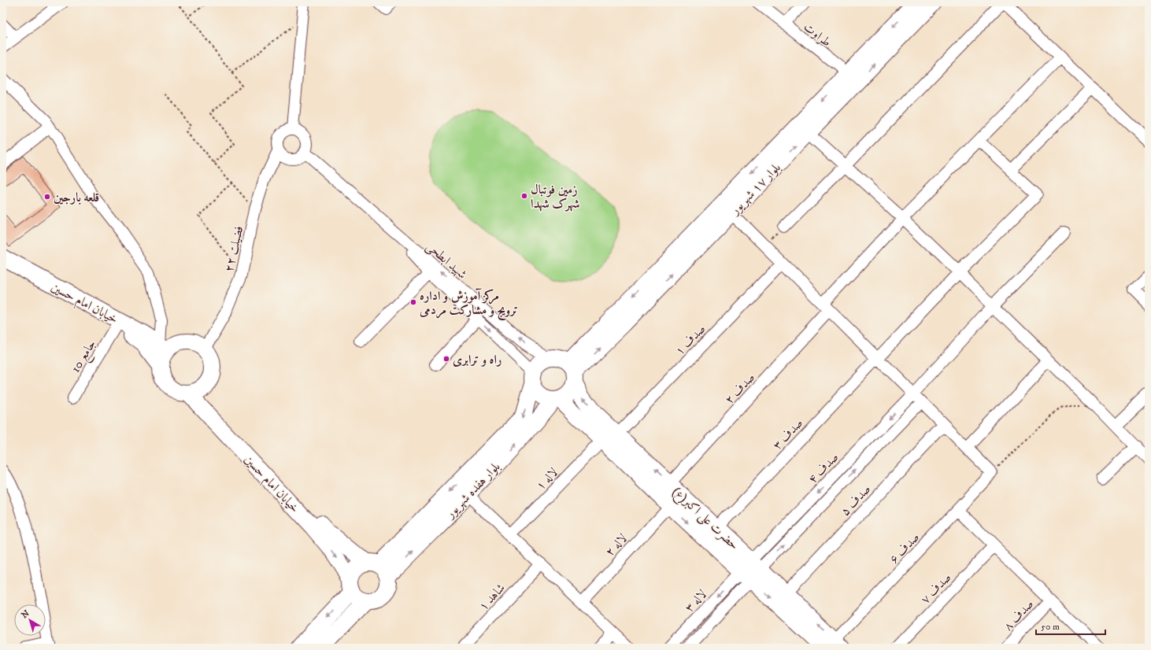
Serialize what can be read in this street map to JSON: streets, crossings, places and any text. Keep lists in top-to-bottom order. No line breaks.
{"streets":{"street":["طراوت","بلوار ۱۷ شهریور","فضیلت ۲۲","شهید ابطحی","خیابان امام حسین","صدف ۱","جامع 10","صدف ۲","صدف ۳","صدف ۴","لاله ۱","بلوار هفده شهریور","صدف ۵","حضرت علی اکبر(ع)","لاله ۲","صدف ۶","صدف ۷","شاهد ۱","لاله ۳","صدف ۸"]},"crossings":[["طراوت","بلوار ۱۷ شهریور"],["بلوار ۱۷ شهریور","شهید ابطحی"],["بلوار ۱۷ شهریور","بلوار هفده شهریور"],["بلوار ۱۷ شهریور","حضرت علی اکبر(ع)"],["فضیلت ۲۲","شهید ابطحی"],["فضیلت ۲۲","خیابان امام حسین"],["شهید ابطحی","بلوار هفده شهریور"],["شهید ابطحی","حضرت علی اکبر(ع)"],["خیابان امام حسین","جامع 10"],["خیابان امام حسین","بلوار هفده شهریور"],["صدف ۱","حضرت علی اکبر(ع)"],["صدف ۲","حضرت علی اکبر(ع)"],["صدف ۳","حضرت علی اکبر(ع)"],["صدف ۴","حضرت علی اکبر(ع)"],["لاله ۱","حضرت علی اکبر(ع)"],["بلوار هفده شهریور","حضرت علی اکبر(ع)"],["صدف ۵","حضرت علی اکبر(ع)"],["حضرت علی اکبر(ع)","لاله ۲"],["حضرت علی اکبر(ع)","صدف ۶"],["حضرت علی اکبر(ع)","لاله ۳"]],"places":["زمین فوتبال شهرک شهدا","قلعه بارجین","مرکز آموزش و اداره ترویج و مشارکت مردمی","راه و ترابری"],"scale_bar":"50 m","north":"top left"}
